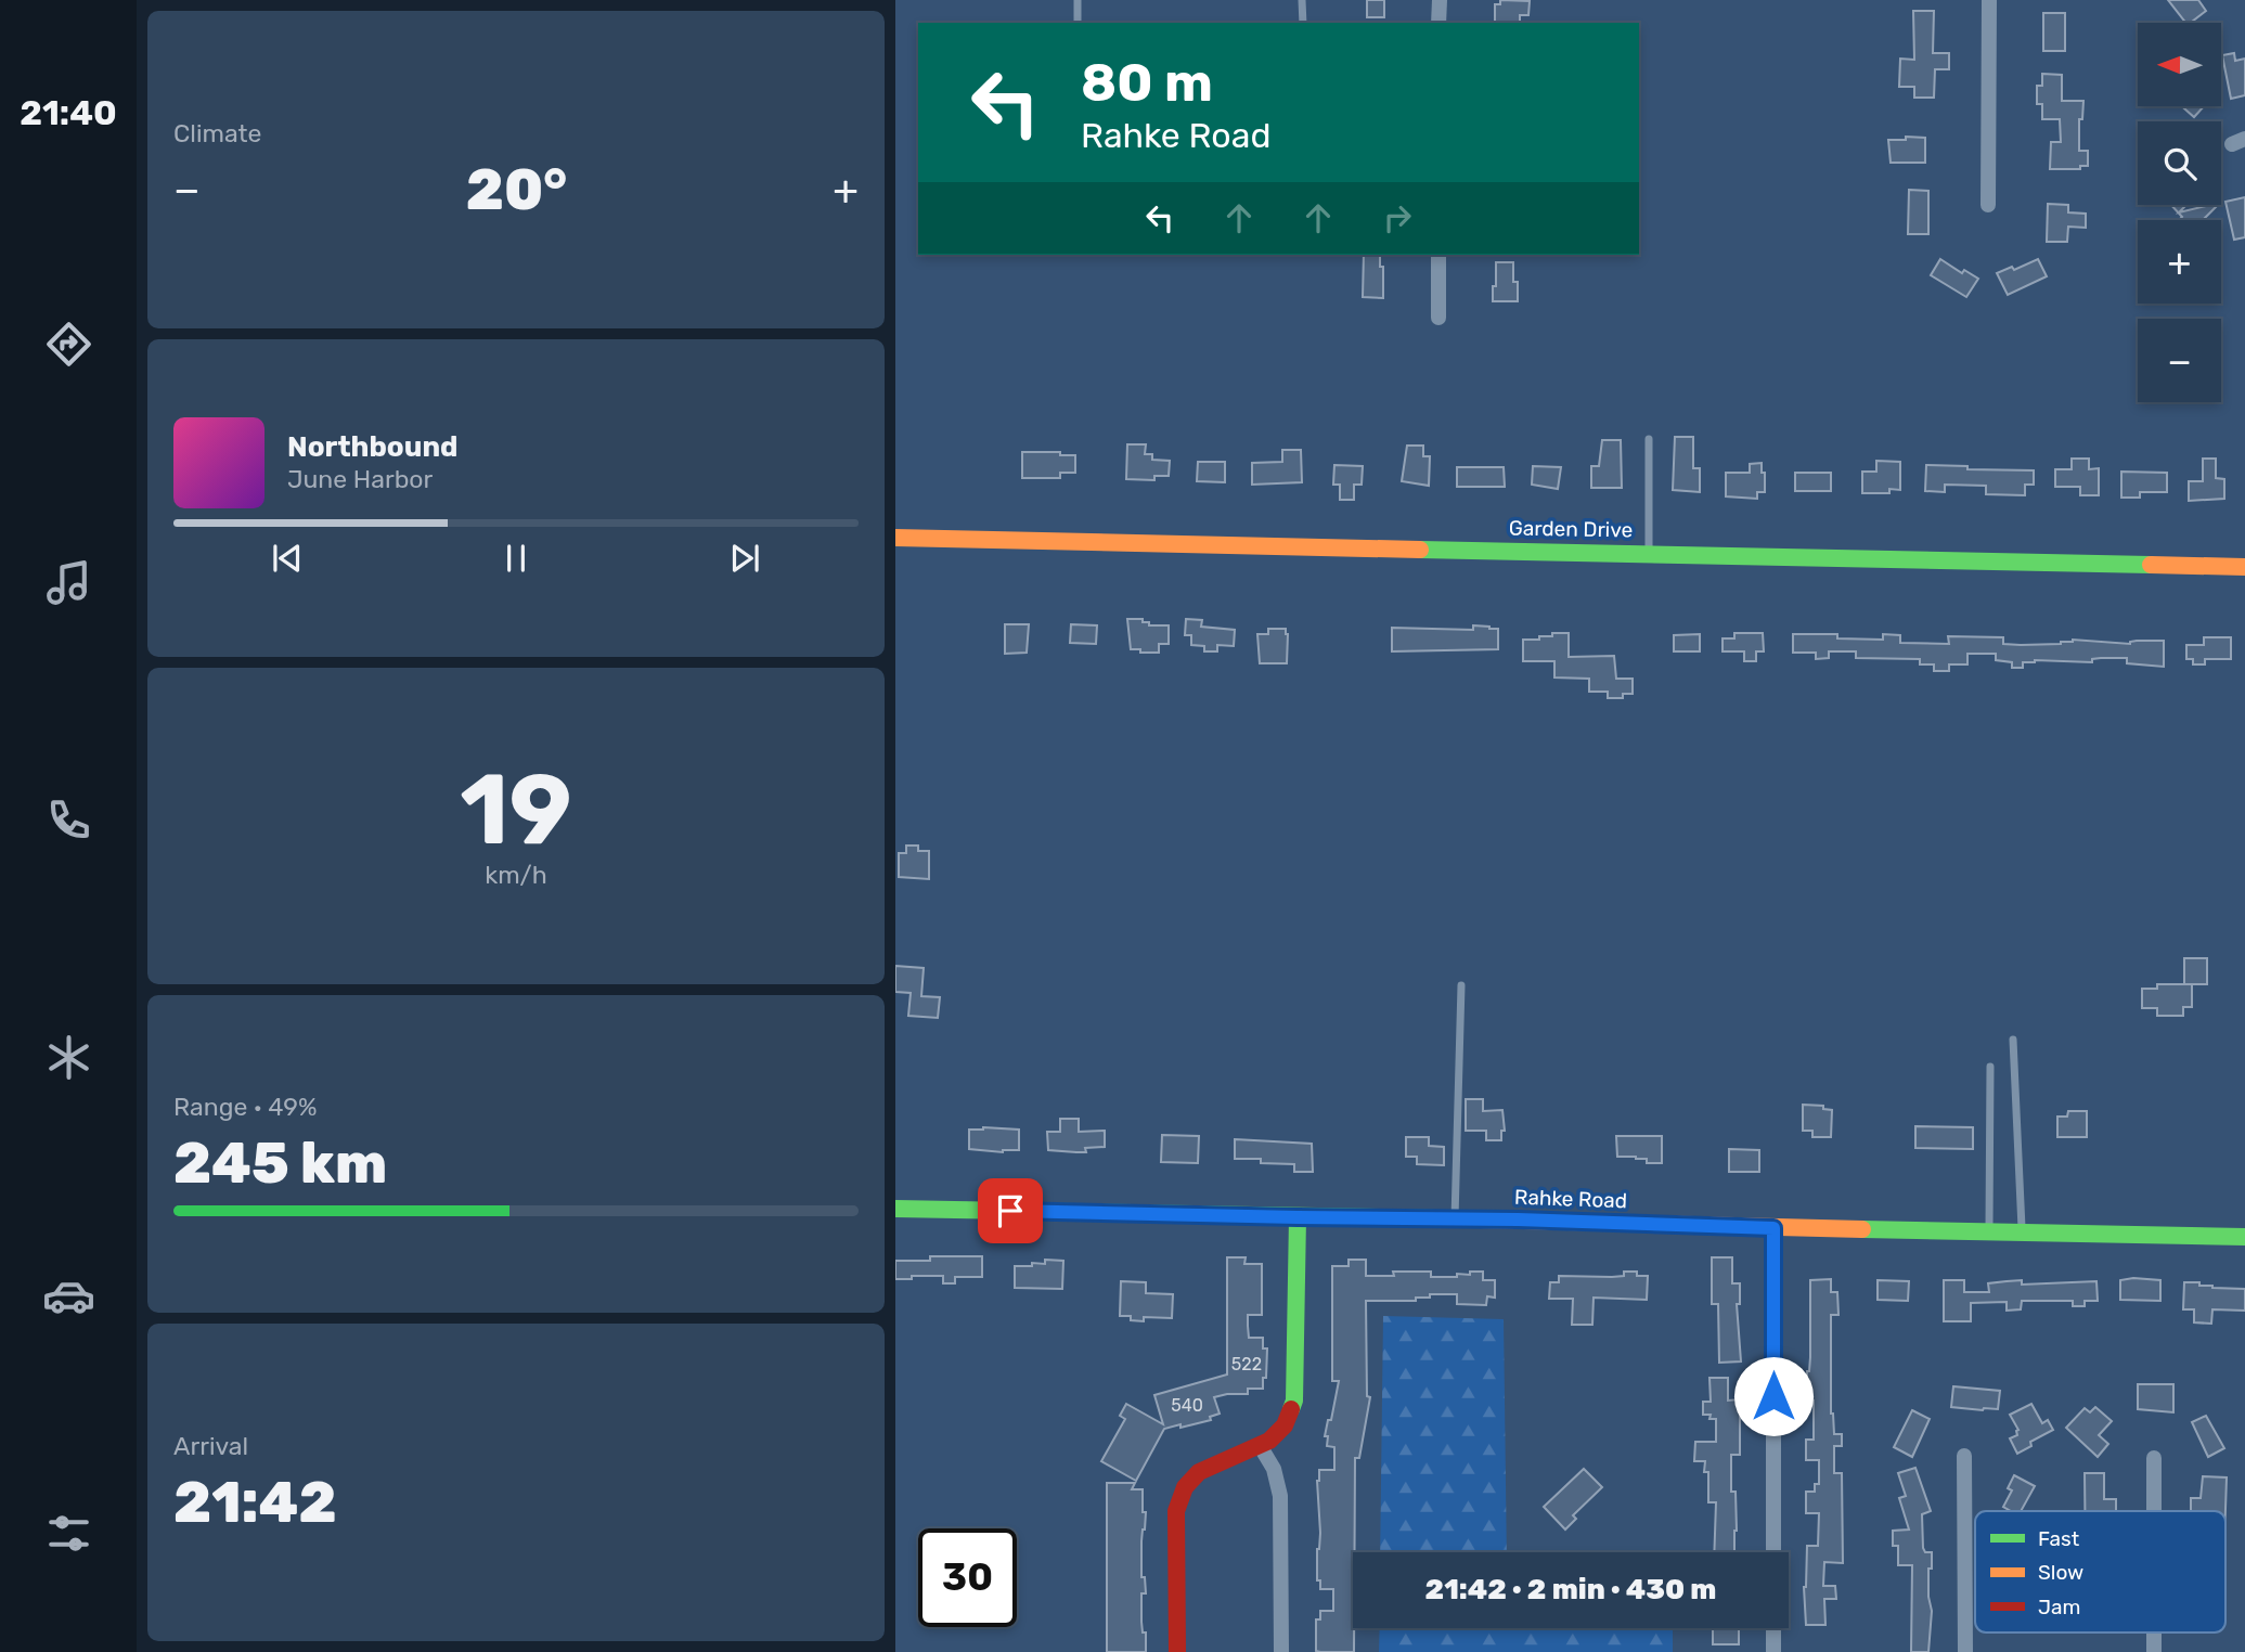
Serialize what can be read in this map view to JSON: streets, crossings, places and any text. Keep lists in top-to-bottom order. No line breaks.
{"streets":{"street":["Garden Drive","Rahke Road"]},"house_numbers":["522","540"],"legend":["Fast","Slow","Jam"],"north":"left","page":{"tabs":"21:40","tile":["Climate",["19","km/h"],["Range · 49%","245 km"],["Arrival","21:42"]],"map_buttons":["+","−"],"turn":["80 m","Rahke Road"],"heat":["−","20°","+"],"song":["Northbound","June Harbor"],"limit":"30","trip":"21:42 · 2 min · 430 m"}}
